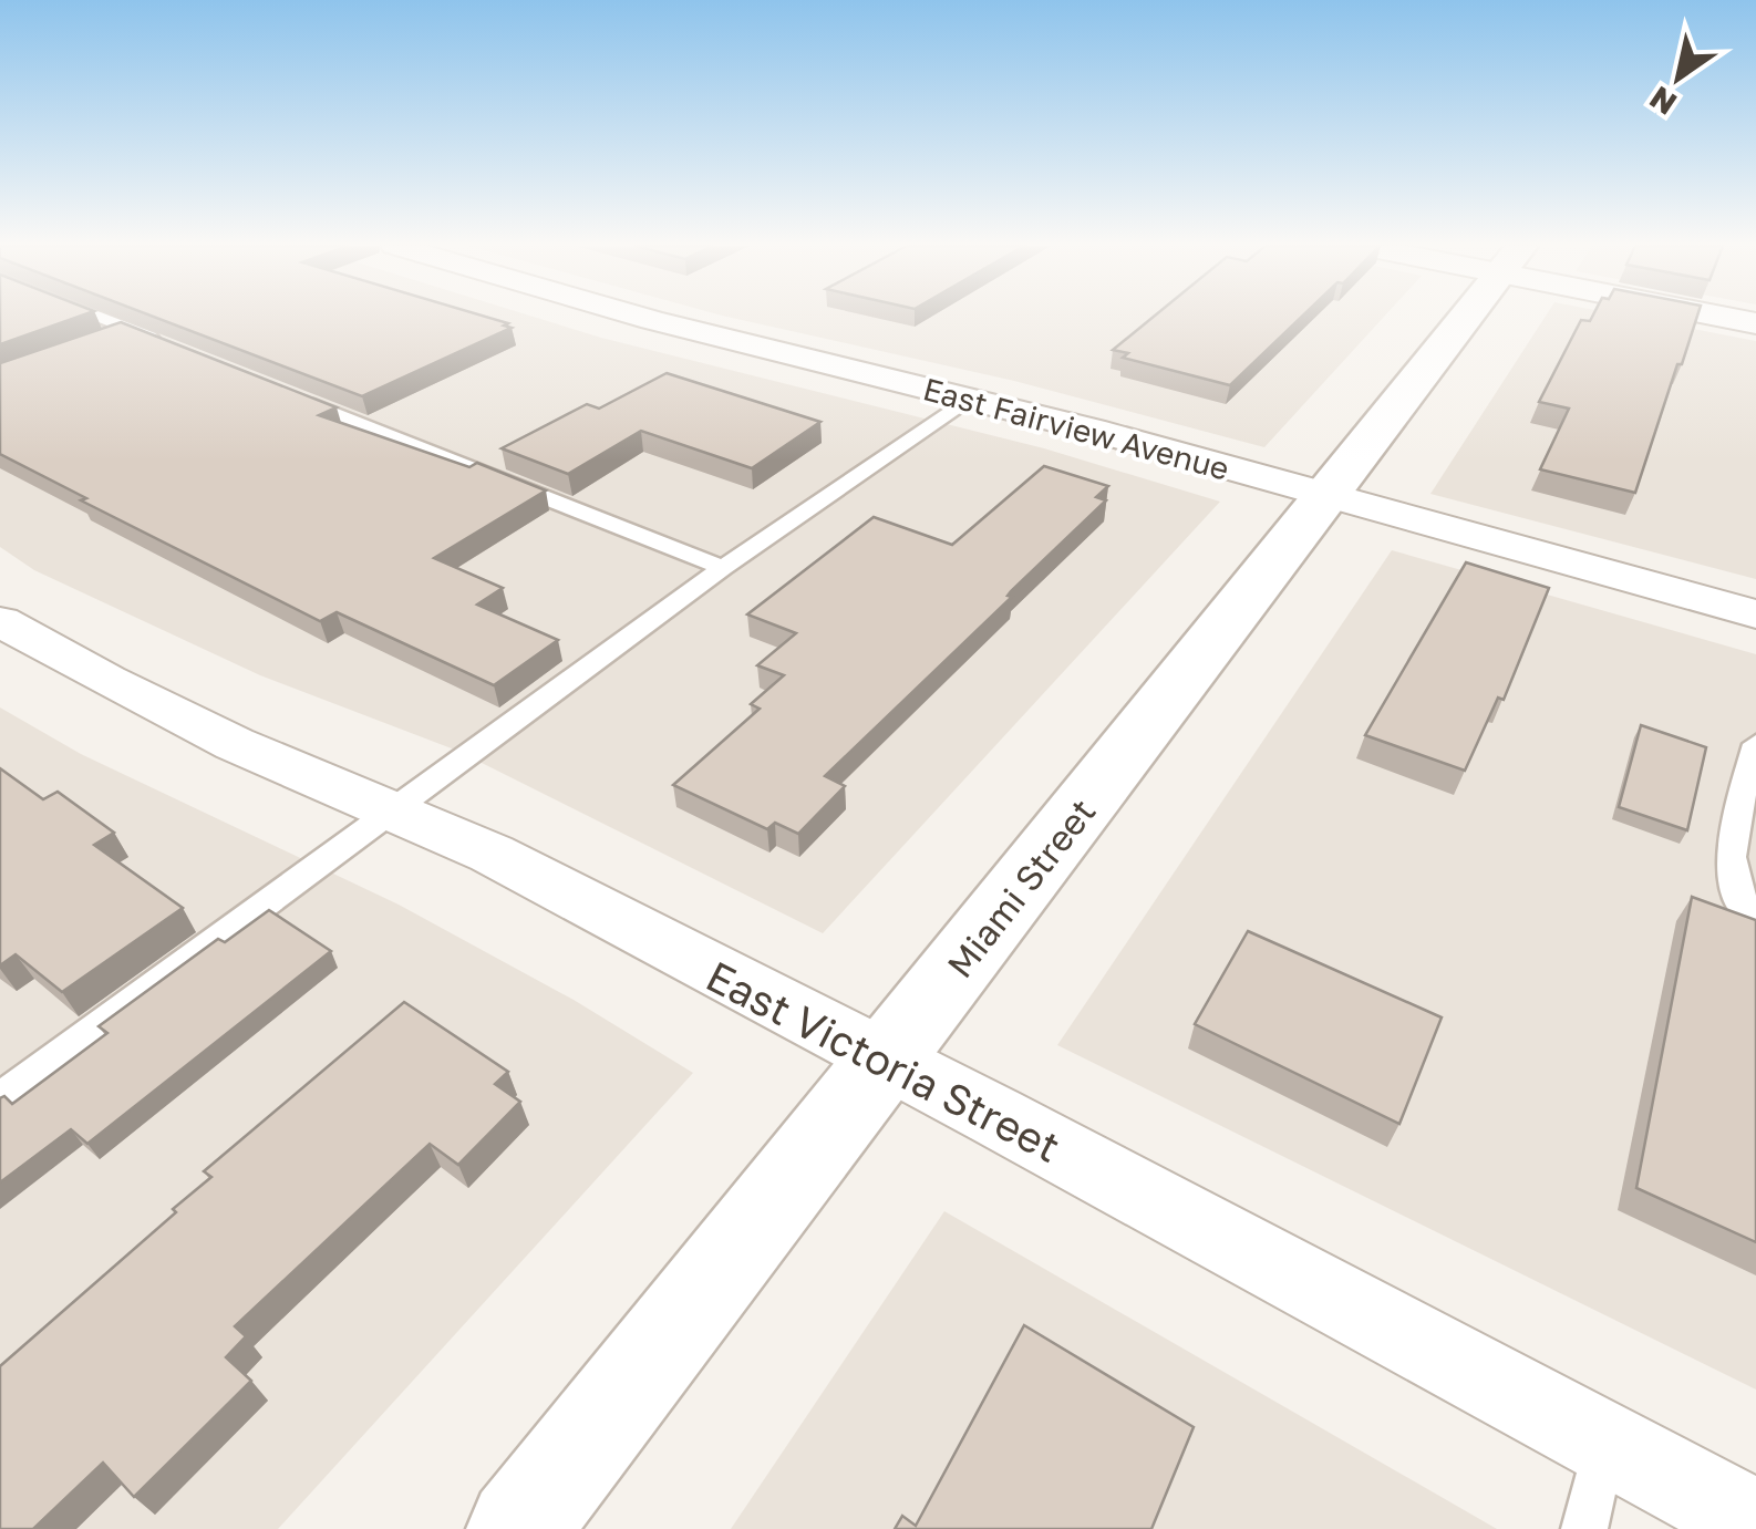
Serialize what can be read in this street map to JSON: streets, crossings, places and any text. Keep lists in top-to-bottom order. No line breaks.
{"streets":{"street":["East Fairview Avenue","Miami Street","East Victoria Street"]},"crossings":[["East Fairview Avenue","Miami Street"],["Miami Street","East Victoria Street"]],"north":"bottom left"}
